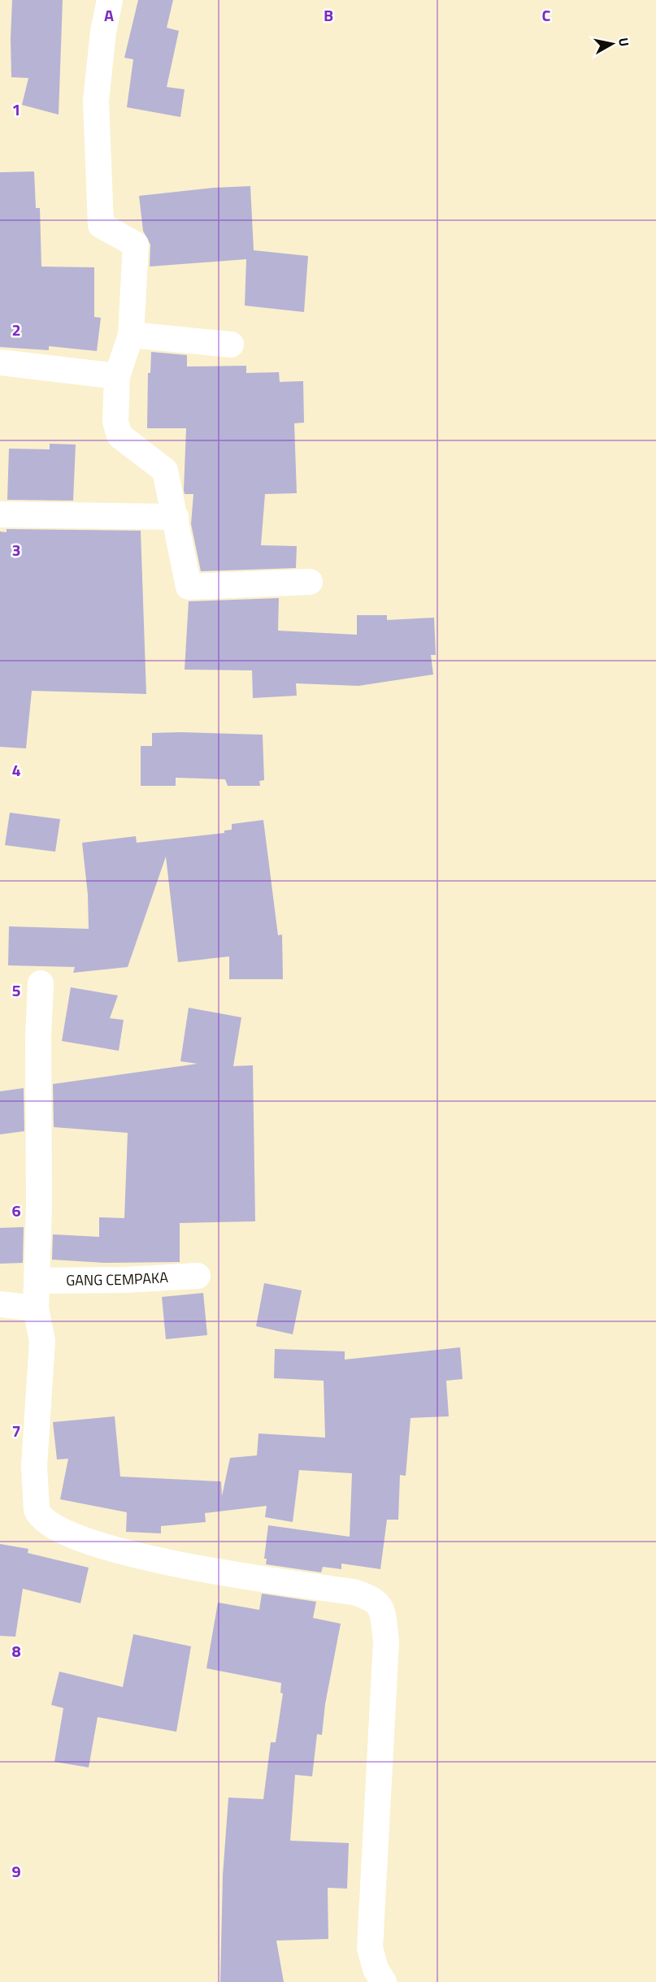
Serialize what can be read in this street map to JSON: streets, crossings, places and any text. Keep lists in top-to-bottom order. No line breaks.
{"streets":{"street":["GANG CEMPAKA"]},"north":"right","grid":{"columns":["A","B","C"],"rows":["1","2","3","4","5","6","7","8","9"]}}
